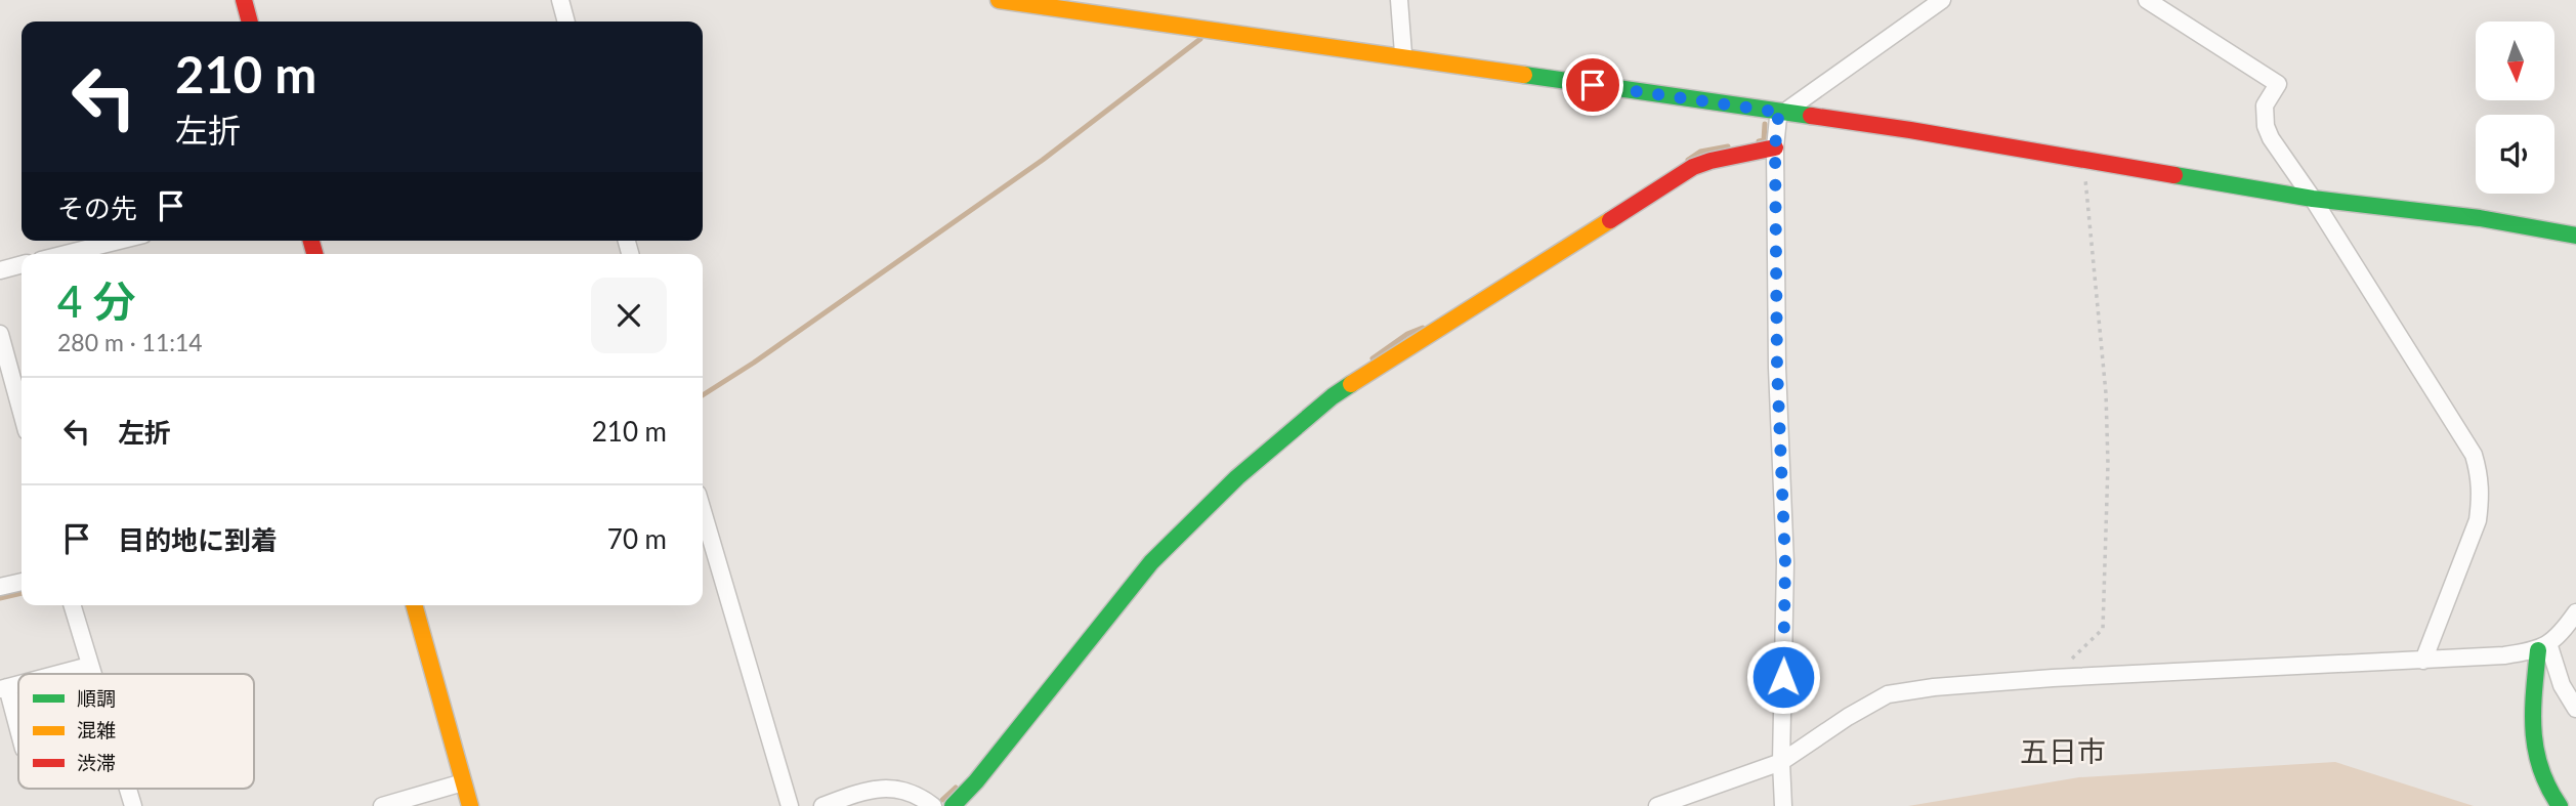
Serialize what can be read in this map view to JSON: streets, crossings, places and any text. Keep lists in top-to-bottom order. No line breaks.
{"districts":["五日市"],"legend":["順調","混雑","渋滞"],"north":"bottom","page":{"turn":["210 m","左折"],"then":"その先","heading":["4 分","280 m · 11:14"],"list":[{"name":"左折","value":"210 m"},{"name":"目的地に到着","value":"70 m"}]}}
